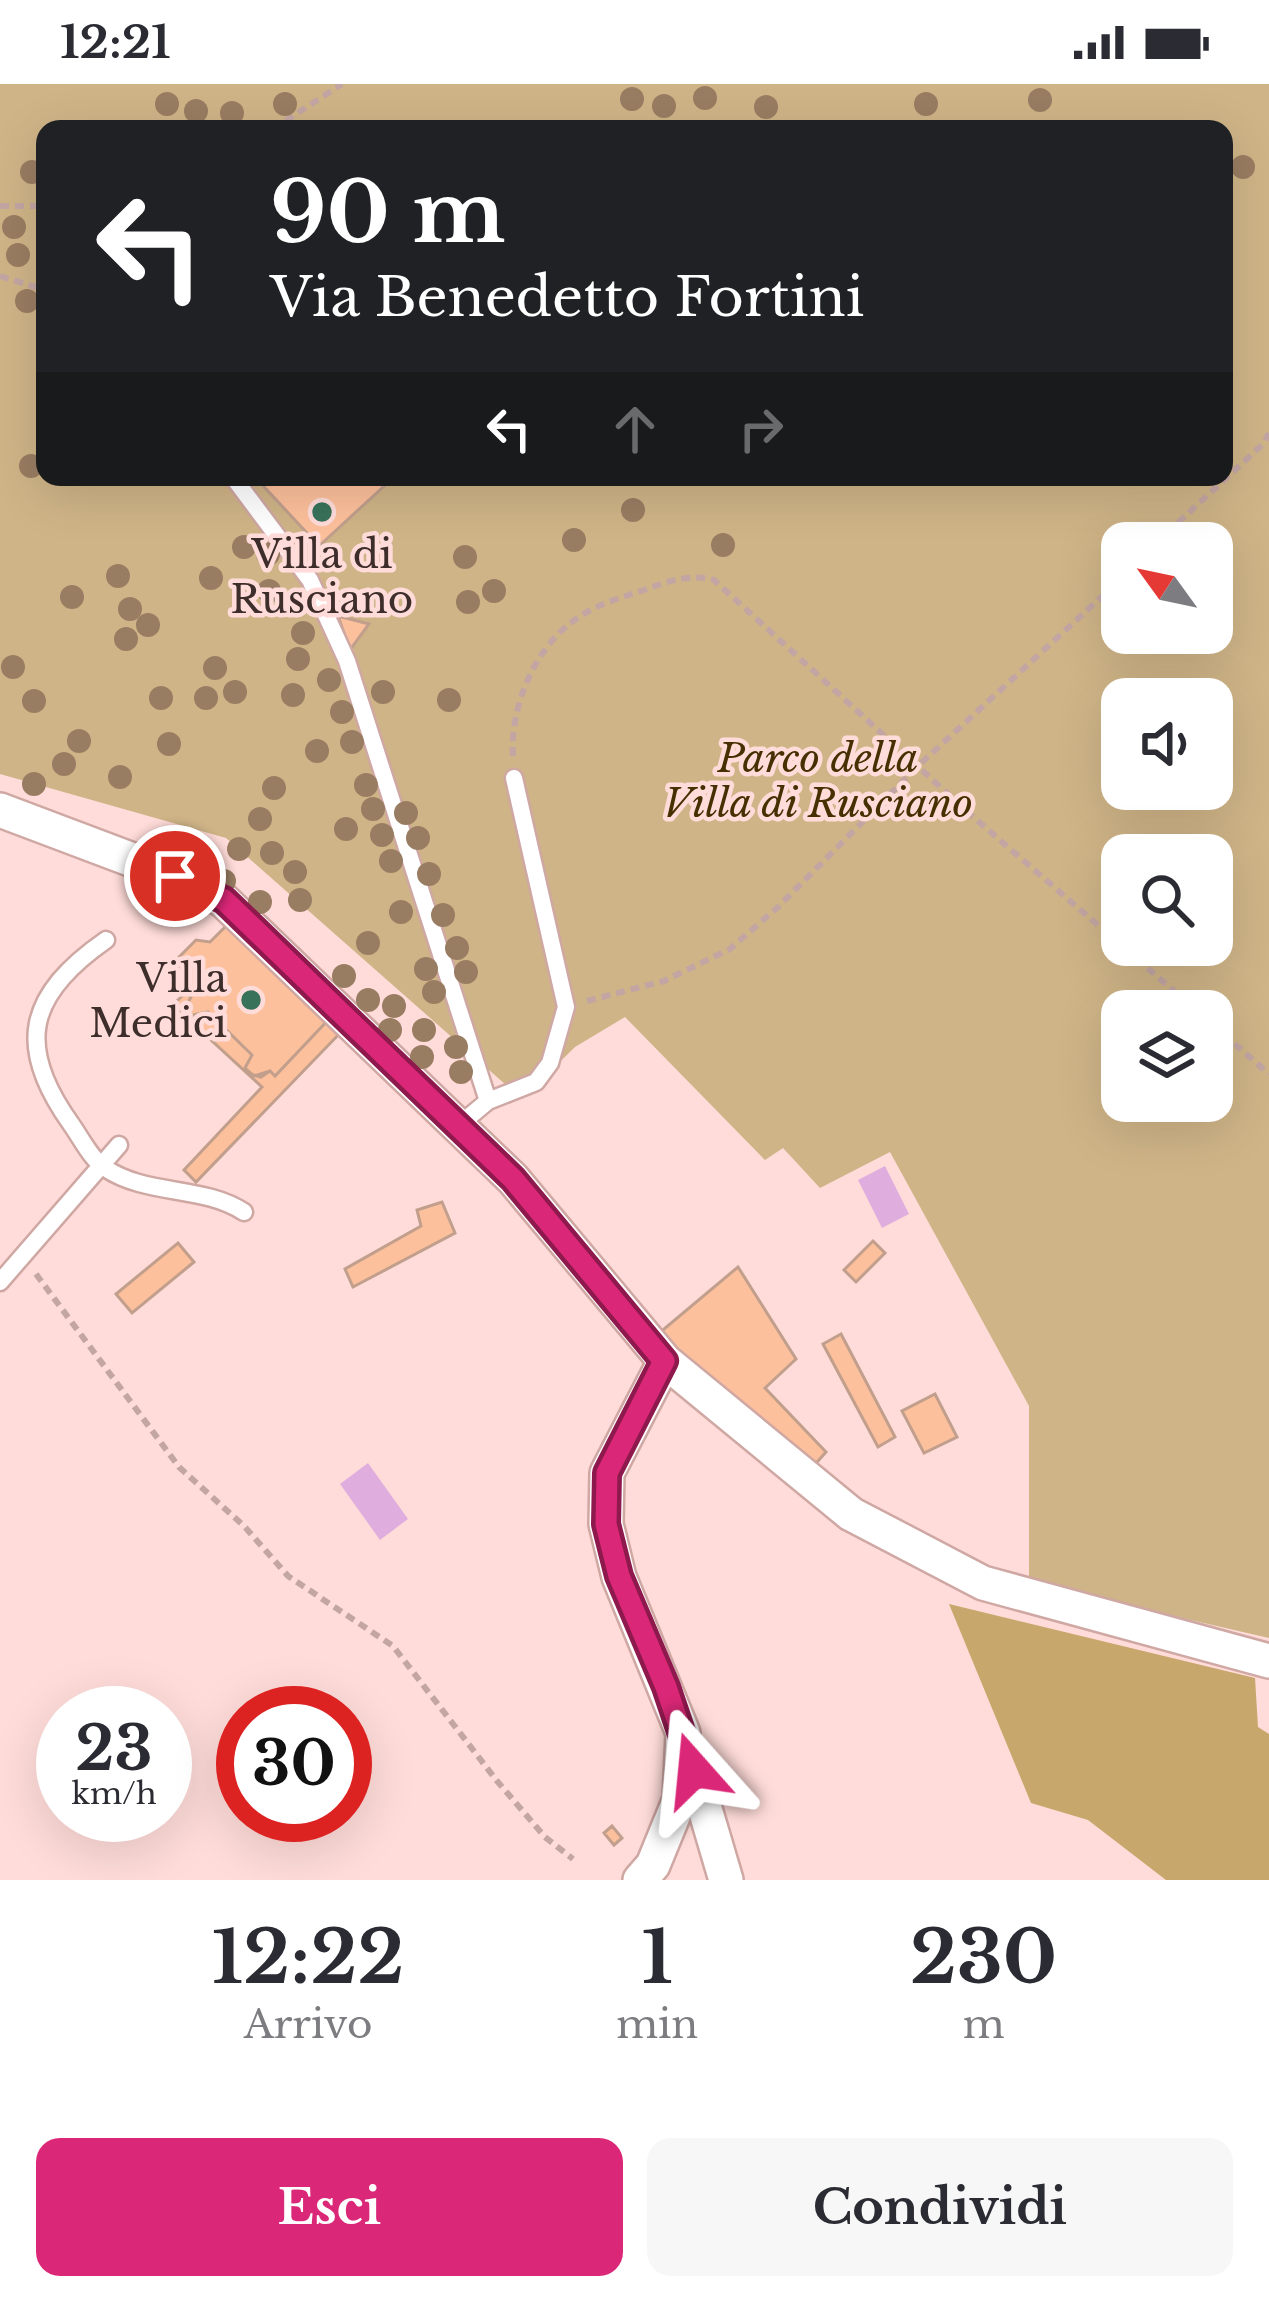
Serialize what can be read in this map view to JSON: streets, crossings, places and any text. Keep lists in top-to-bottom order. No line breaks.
{"parks":["Parco della Villa di Rusciano"],"places":["Villa di Rusciano","Villa Medici"],"north":"top left","page":{"status":"12:21","turn":["90 m","Via Benedetto Fortini"],"speed":"23 km/h","limit":"30","eta":["12:22","Arrivo","1","min","230","m"],"buttons":["Esci","Condividi"]}}
